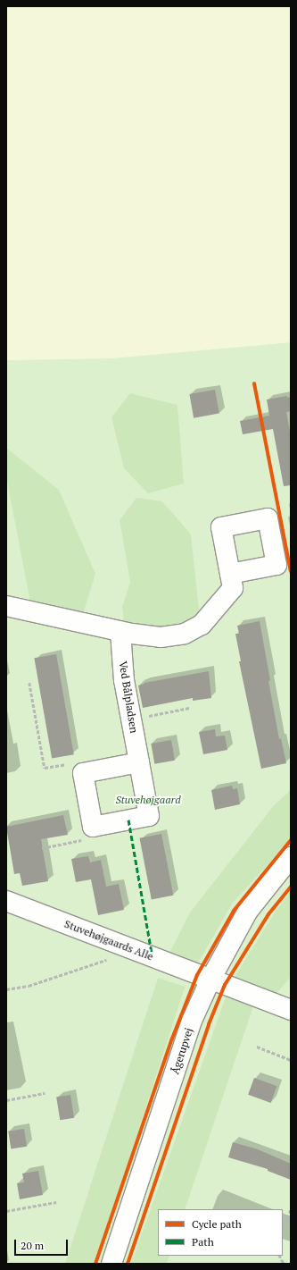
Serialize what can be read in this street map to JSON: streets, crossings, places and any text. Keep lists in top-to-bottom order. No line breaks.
{"streets":{"street":["Ved Bålpladsen","Stuvehøjgaards Alle","Ågerupvej"]},"crossings":[["Stuvehøjgaards Alle","Ågerupvej"]],"parks":["Stuvehøjgaard"],"legend":["Cycle path","Path"],"scale_bar":"20 m"}
